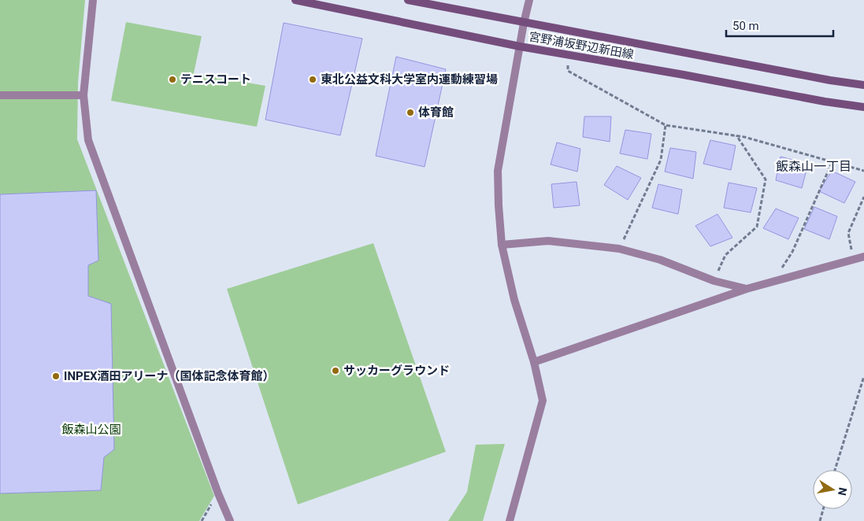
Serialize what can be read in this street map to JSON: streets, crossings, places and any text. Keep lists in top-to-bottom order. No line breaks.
{"streets":{"main road":["宮野浦坂野辺新田線"]},"districts":["飯森山一丁目"],"parks":["飯森山公園"],"places":["テニスコート","東北公益文科大学室内運動練習場","体育館","サッカーグラウンド","INPEX酒田アリーナ（国体記念体育館）"],"scale_bar":"50 m","north":"right"}
